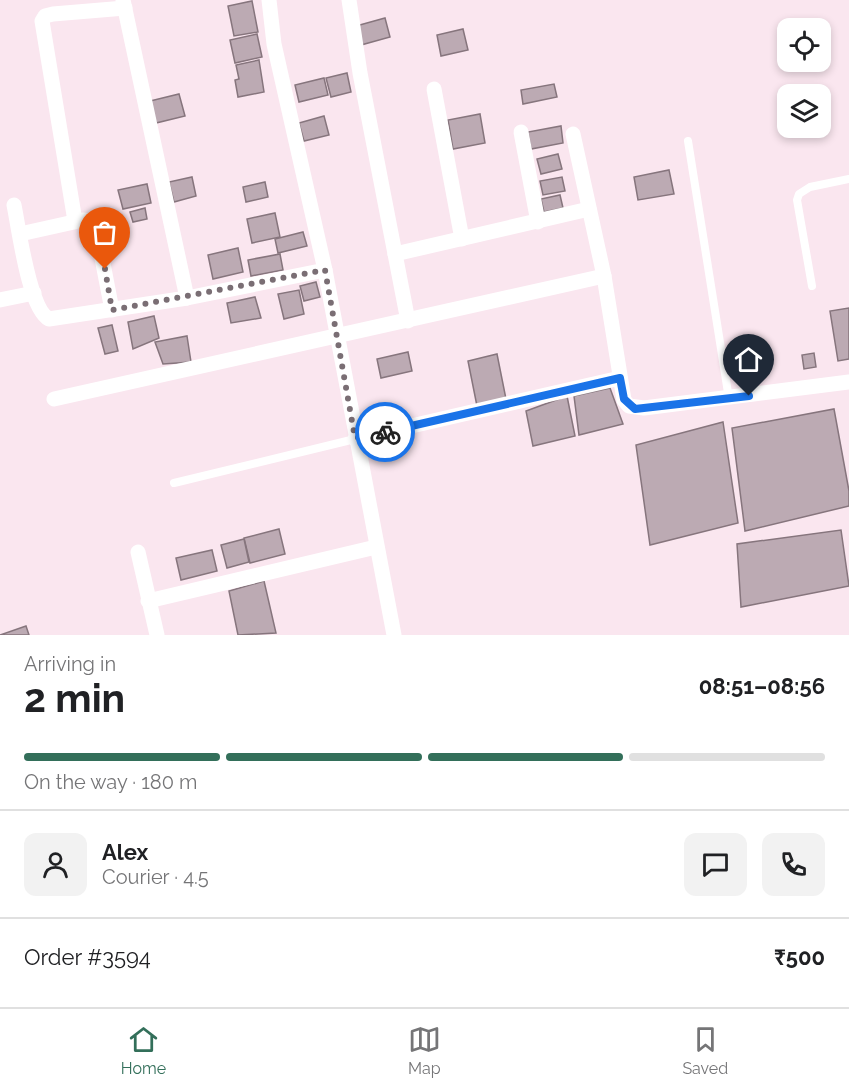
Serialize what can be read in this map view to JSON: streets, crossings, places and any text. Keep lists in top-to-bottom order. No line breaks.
{"page":{"heading":["2 min","Arriving in","08:51–08:56"],"panel":["Alex","Courier · 4.5","Order #3594","₹500"],"bar":"On the way · 180 m","tabs":["Home","Map","Saved"]}}
